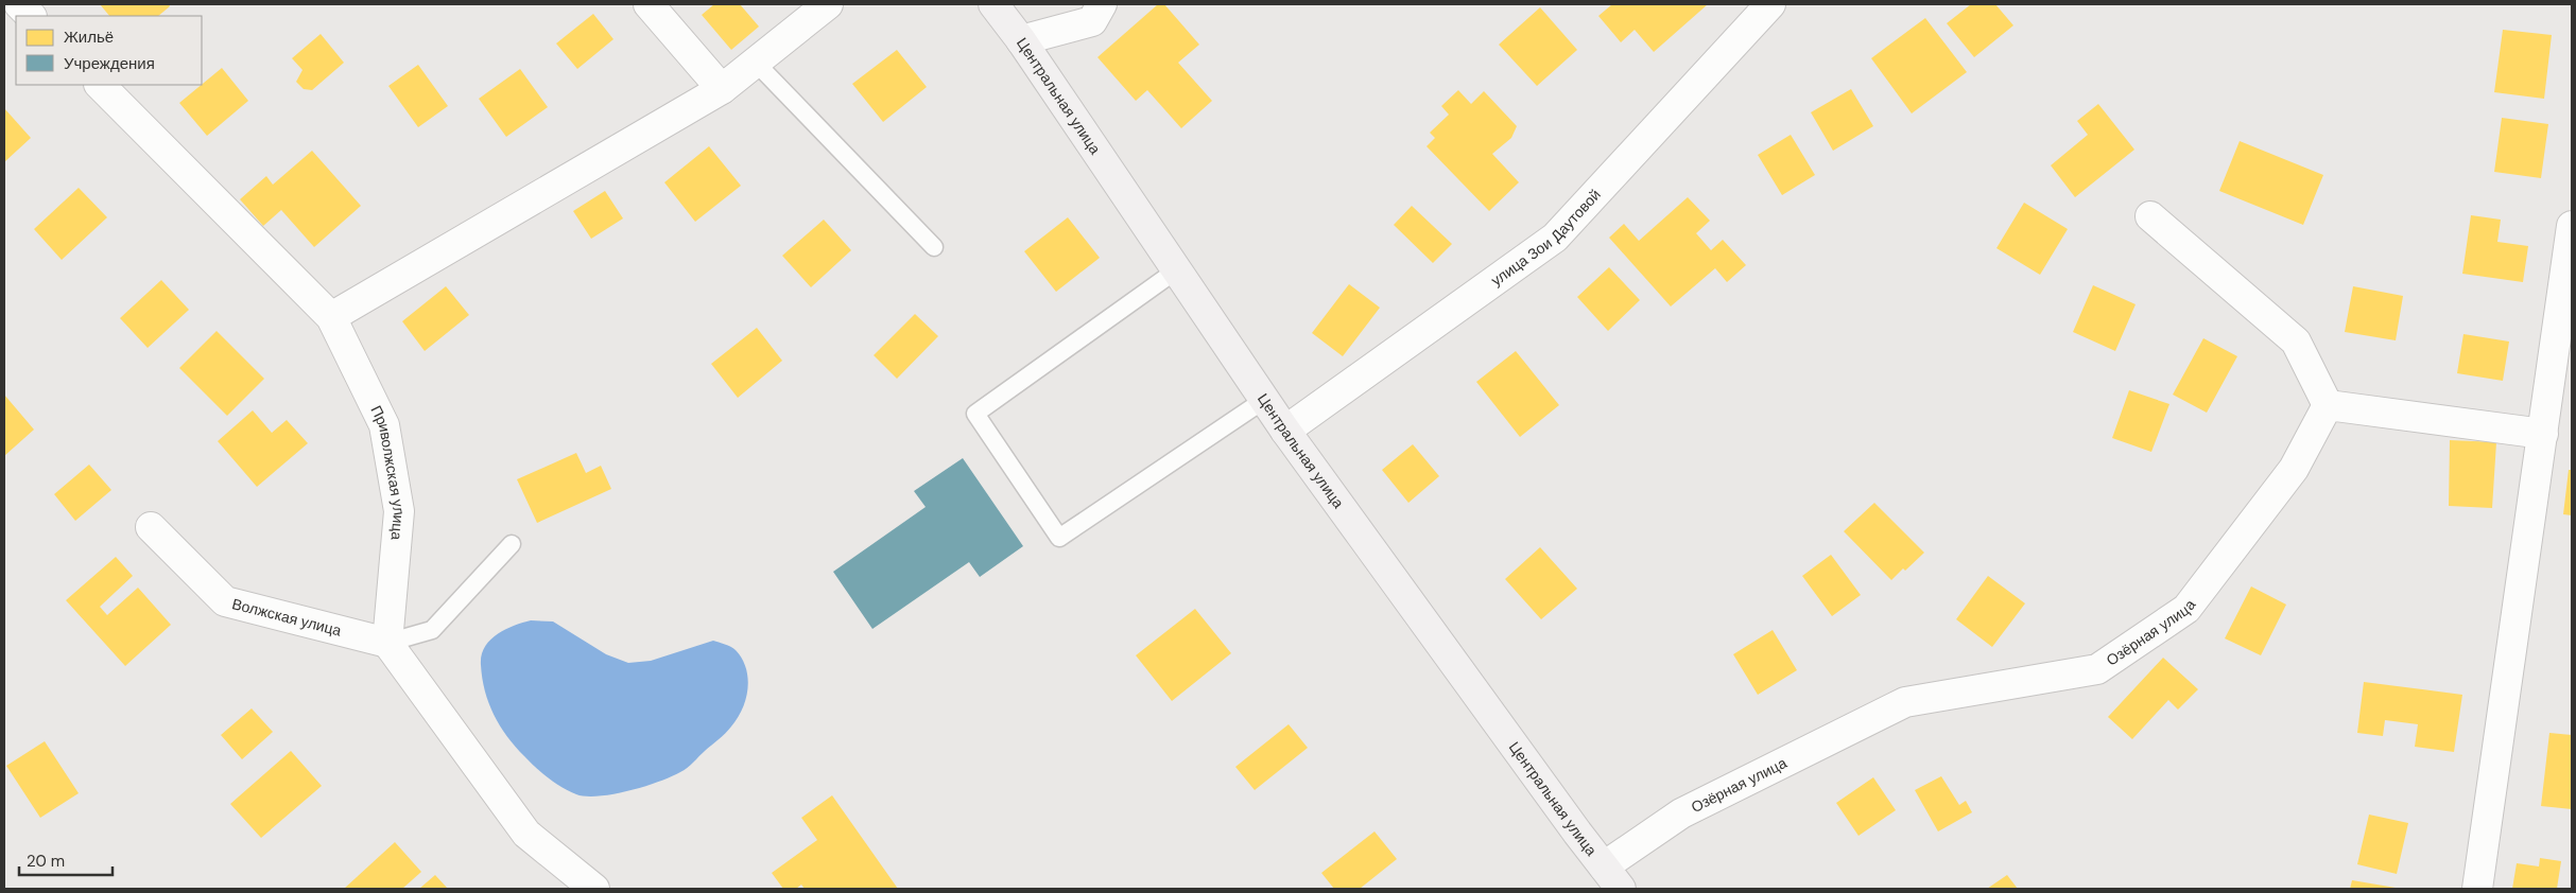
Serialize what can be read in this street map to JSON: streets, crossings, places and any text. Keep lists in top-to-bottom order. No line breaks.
{"streets":{"street":["Центральная улица","улица Зои Даутовой","Приволжская улица","Волжская улица","Озёрная улица"]},"crossings":[["Центральная улица","улица Зои Даутовой"],["Центральная улица","Озёрная улица"],["Приволжская улица","Волжская улица"]],"legend":["Жильё","Учреждения"],"scale_bar":"20 m"}
